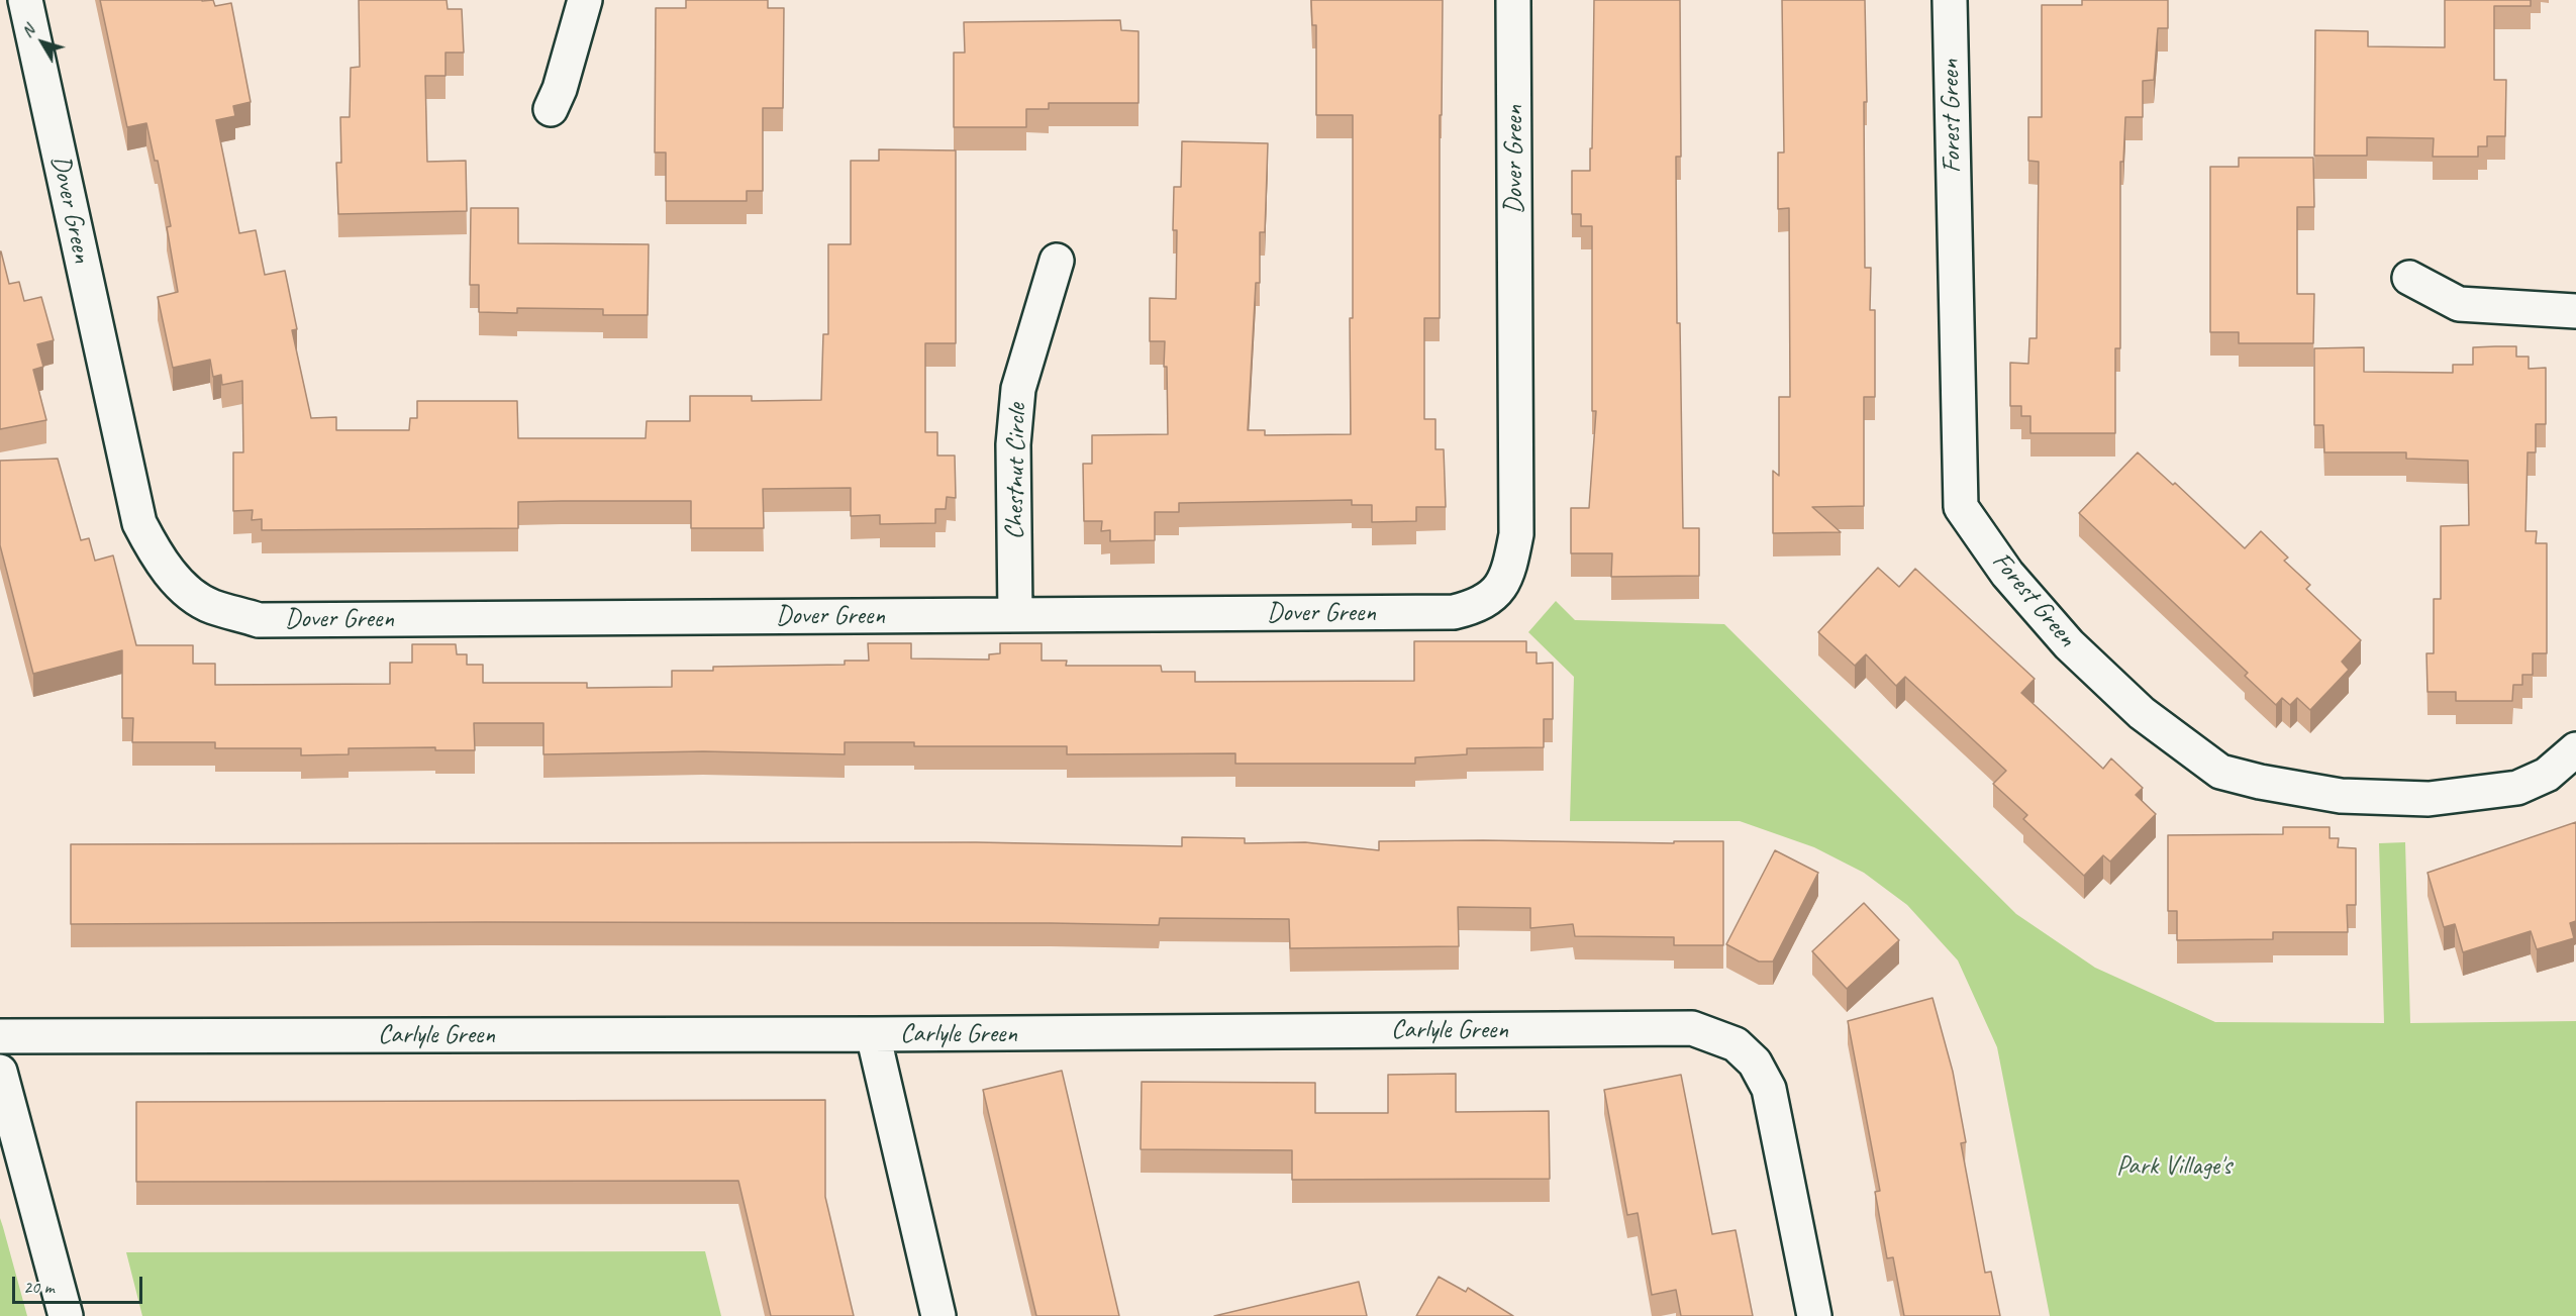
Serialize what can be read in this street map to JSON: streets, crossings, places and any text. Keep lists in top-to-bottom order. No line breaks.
{"streets":{"street":["Forest Green","Dover Green","Chestnut Circle","Carlyle Green"]},"crossings":[["Dover Green","Chestnut Circle"]],"parks":["Park Village's"],"scale_bar":"20 m","north":"top left"}
